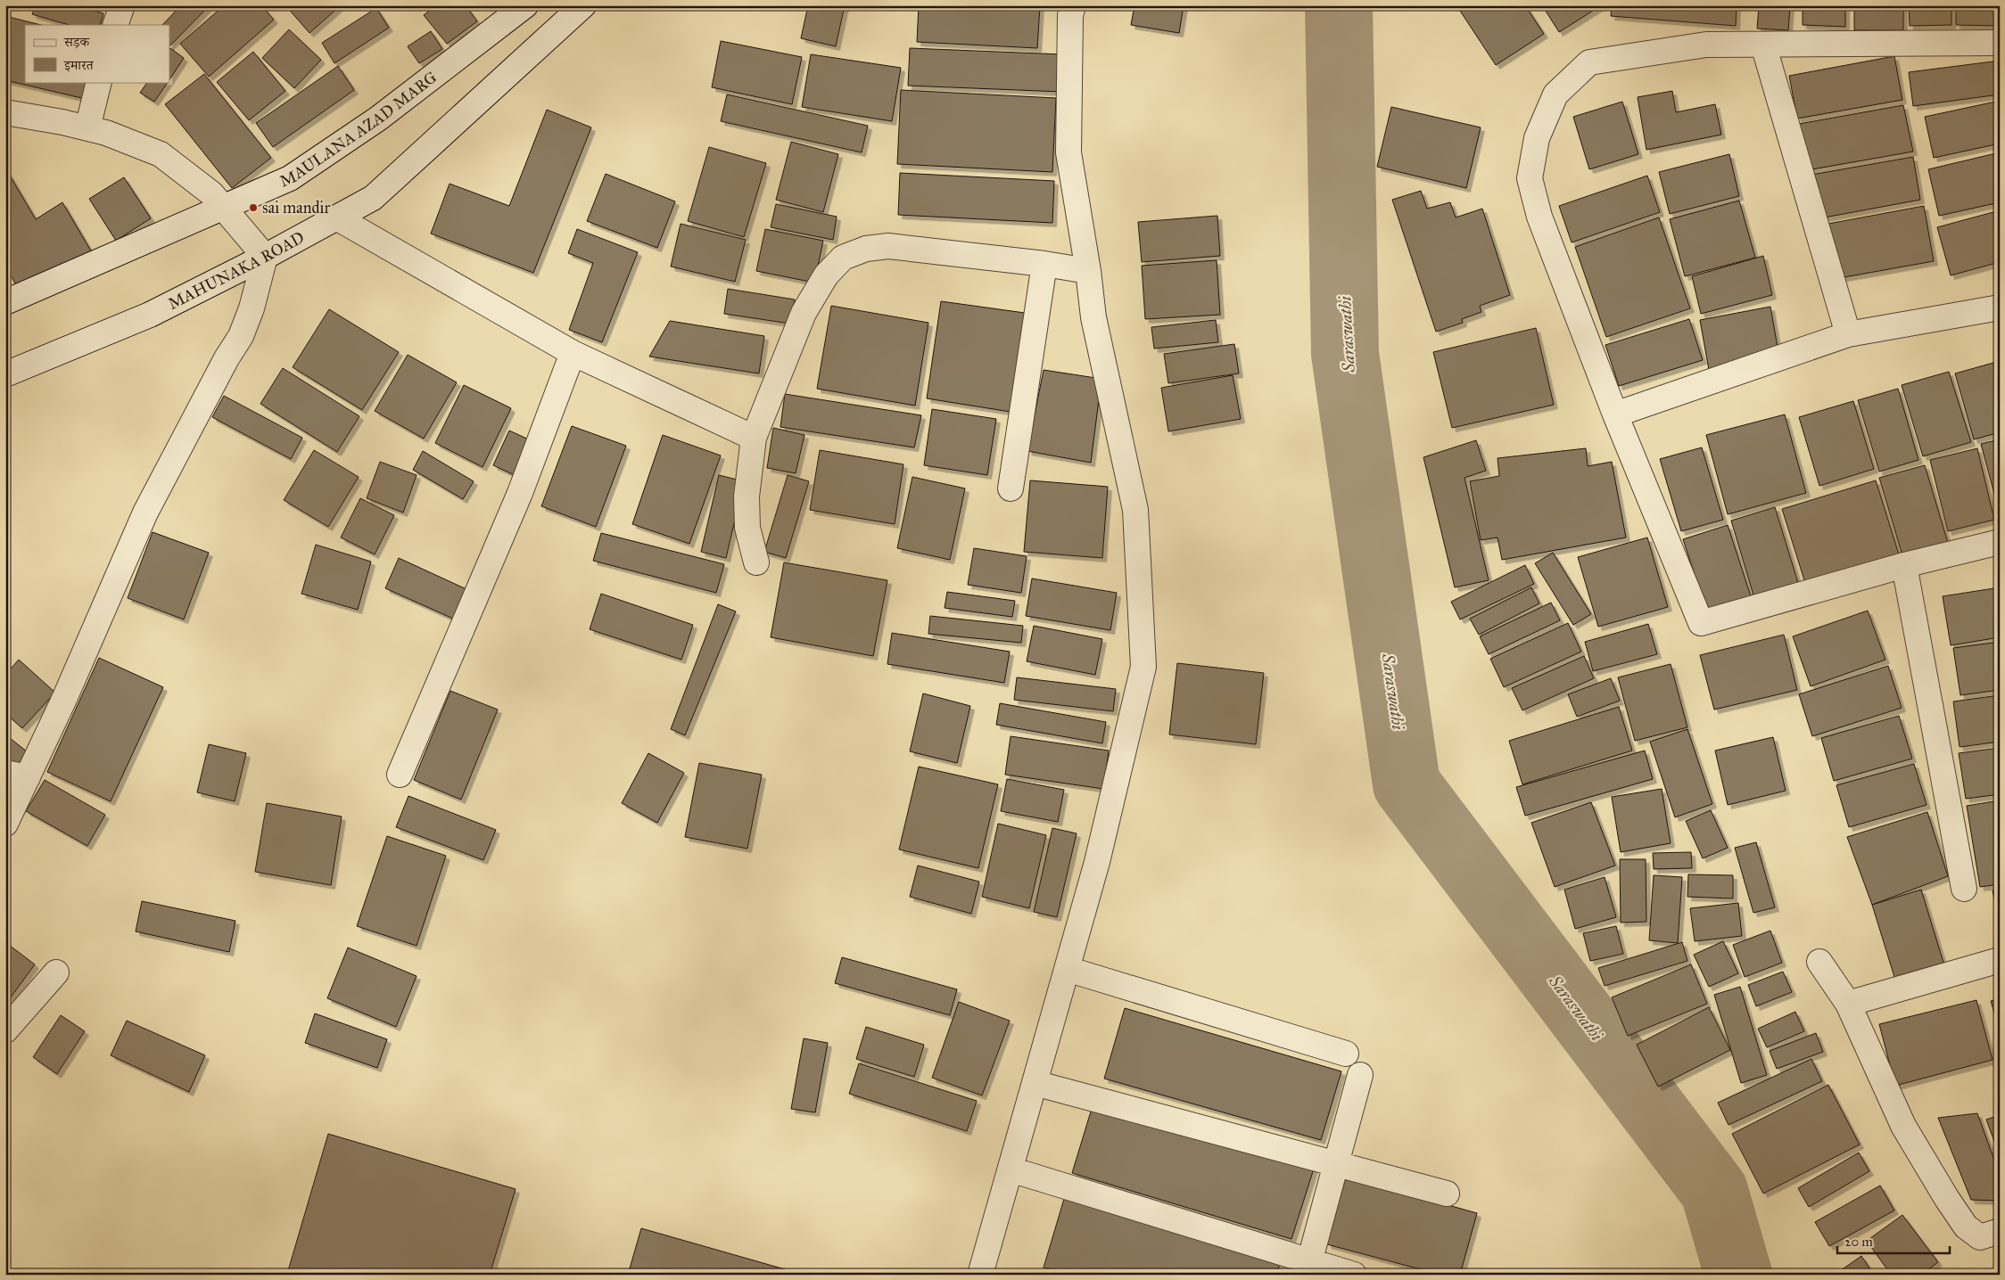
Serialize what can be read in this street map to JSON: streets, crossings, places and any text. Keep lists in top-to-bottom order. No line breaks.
{"streets":{"street":["MAULANA AZAD MARG","MAHUNAKA ROAD"]},"water":["Saraswathi"],"places":["sai mandir"],"legend":["सड़क","इमारत"],"scale_bar":"20 m"}
